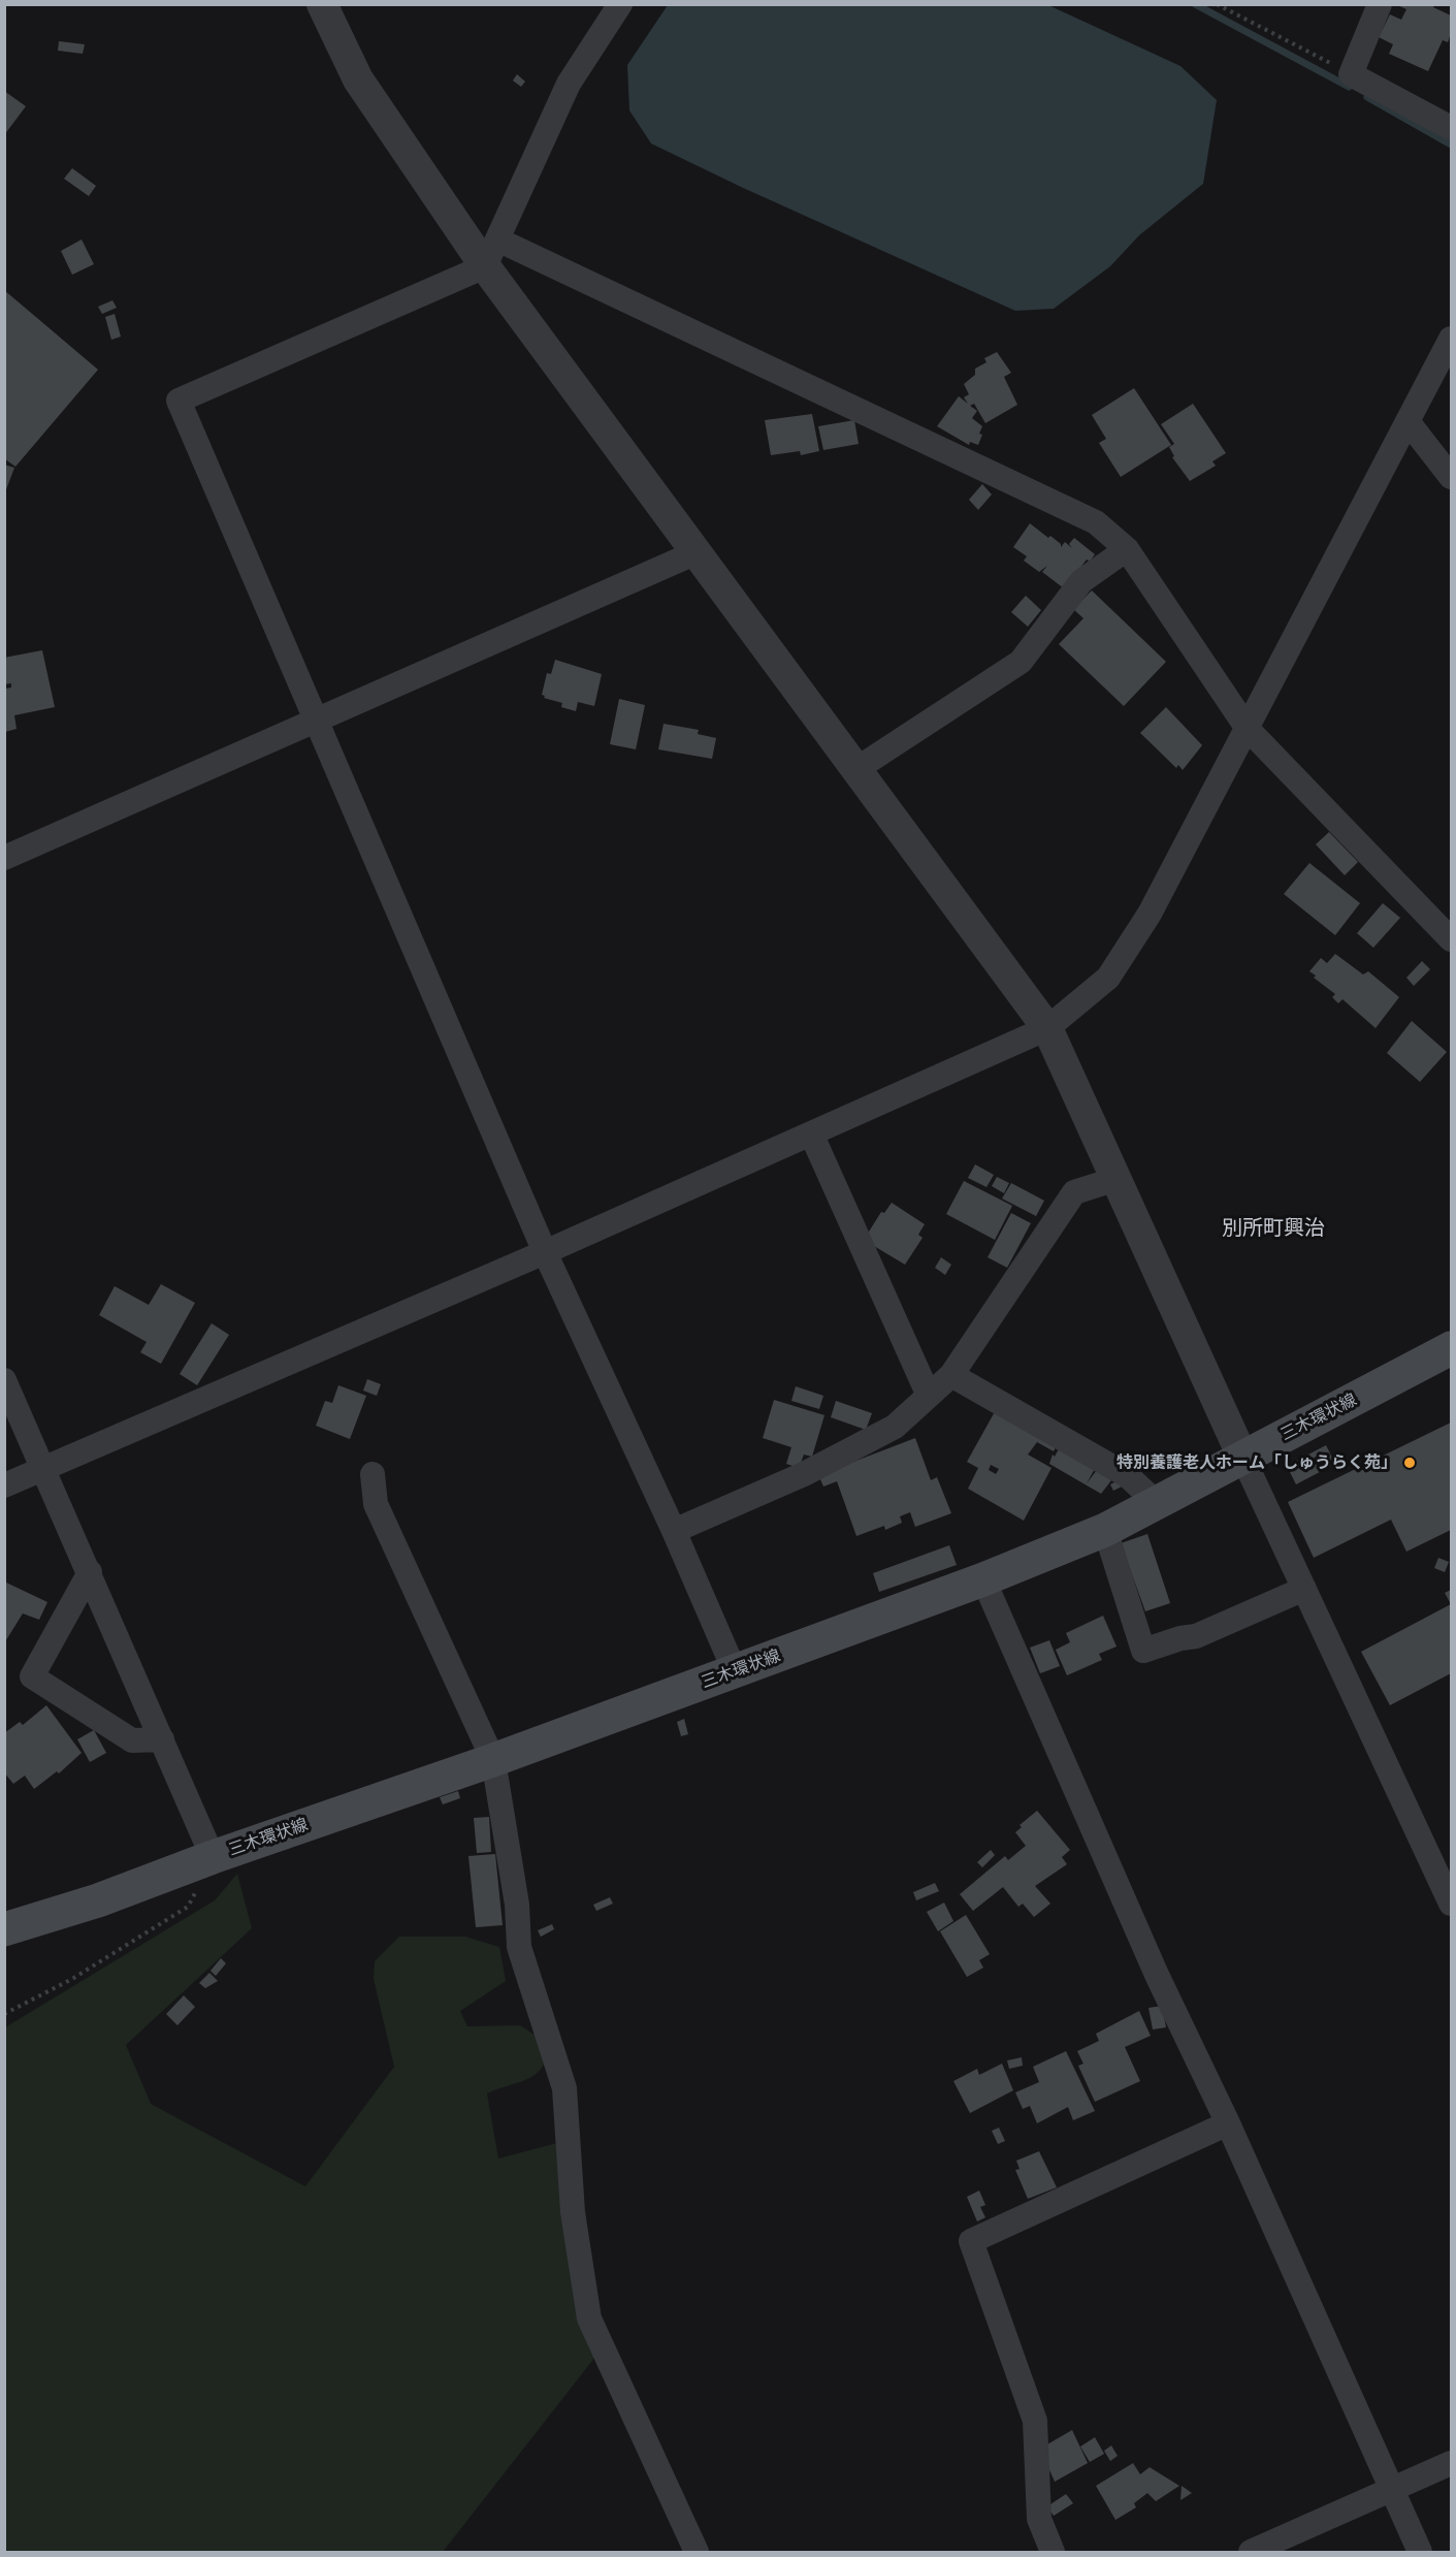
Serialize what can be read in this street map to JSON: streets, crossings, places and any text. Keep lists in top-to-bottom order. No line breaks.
{"streets":{"main road":["三木環状線"]},"districts":["別所町興治"],"places":["特別養護老人ホーム「しゅうらく苑」"]}
